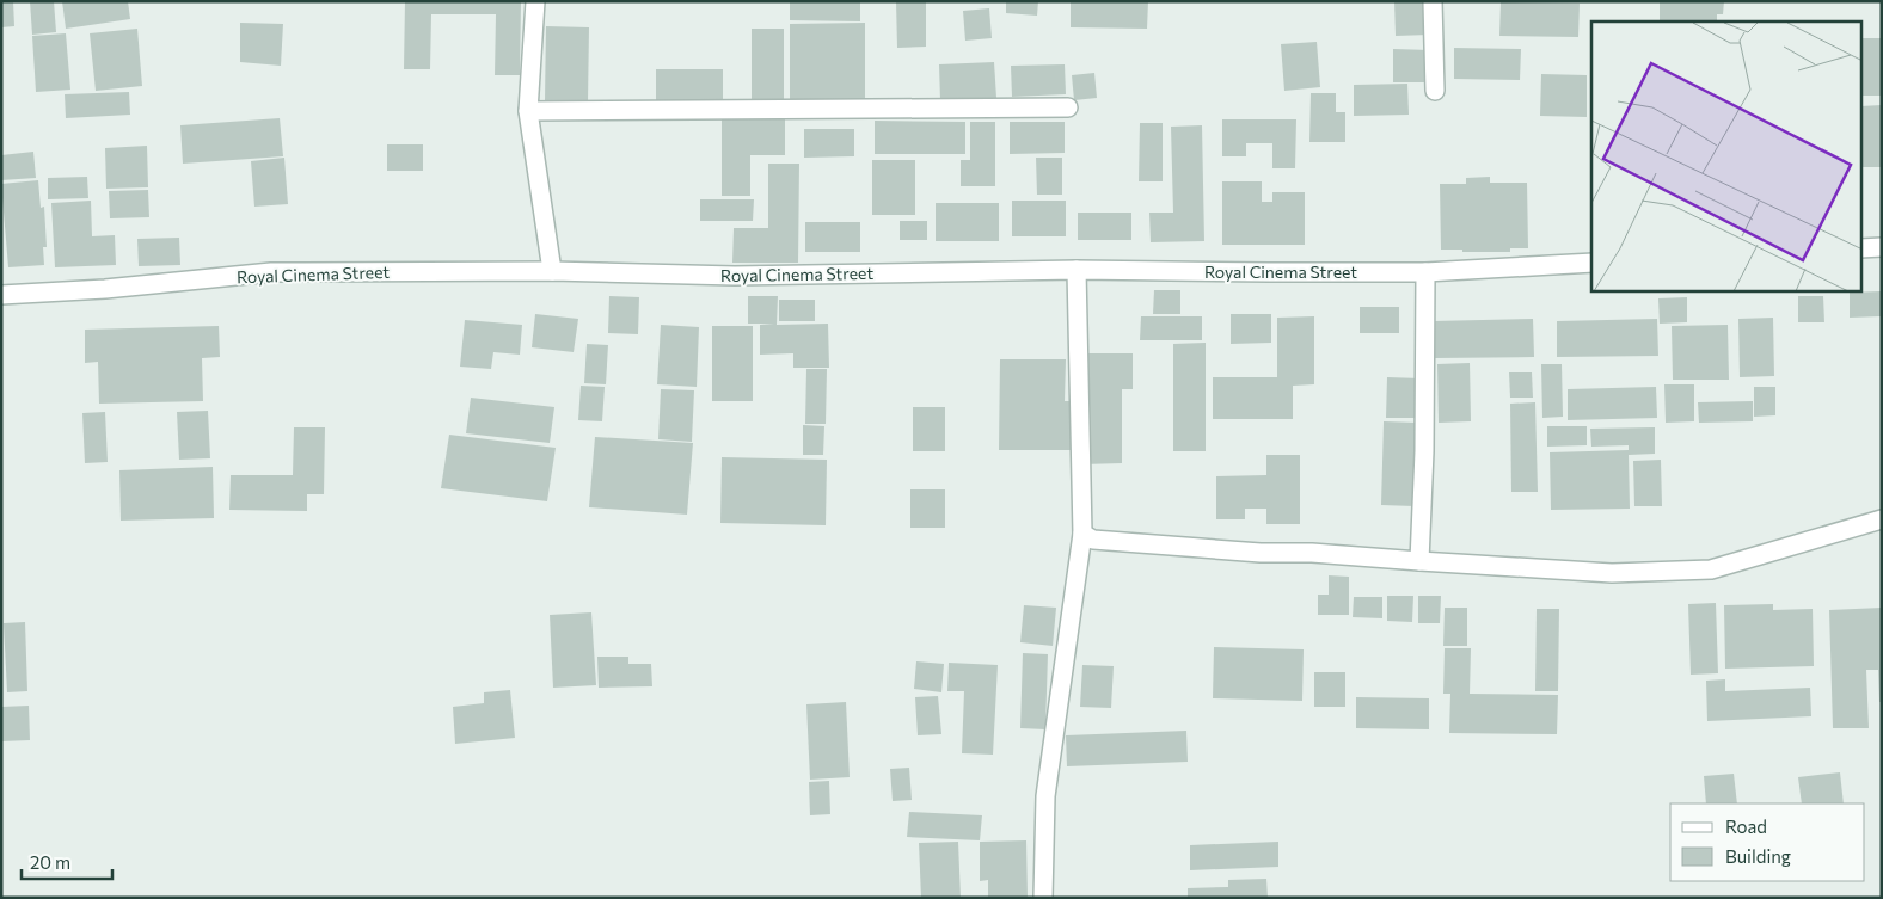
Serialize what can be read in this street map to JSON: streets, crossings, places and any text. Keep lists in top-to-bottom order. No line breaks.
{"streets":{"street":["Royal Cinema Street"]},"legend":["Road","Building"],"scale_bar":"20 m"}
